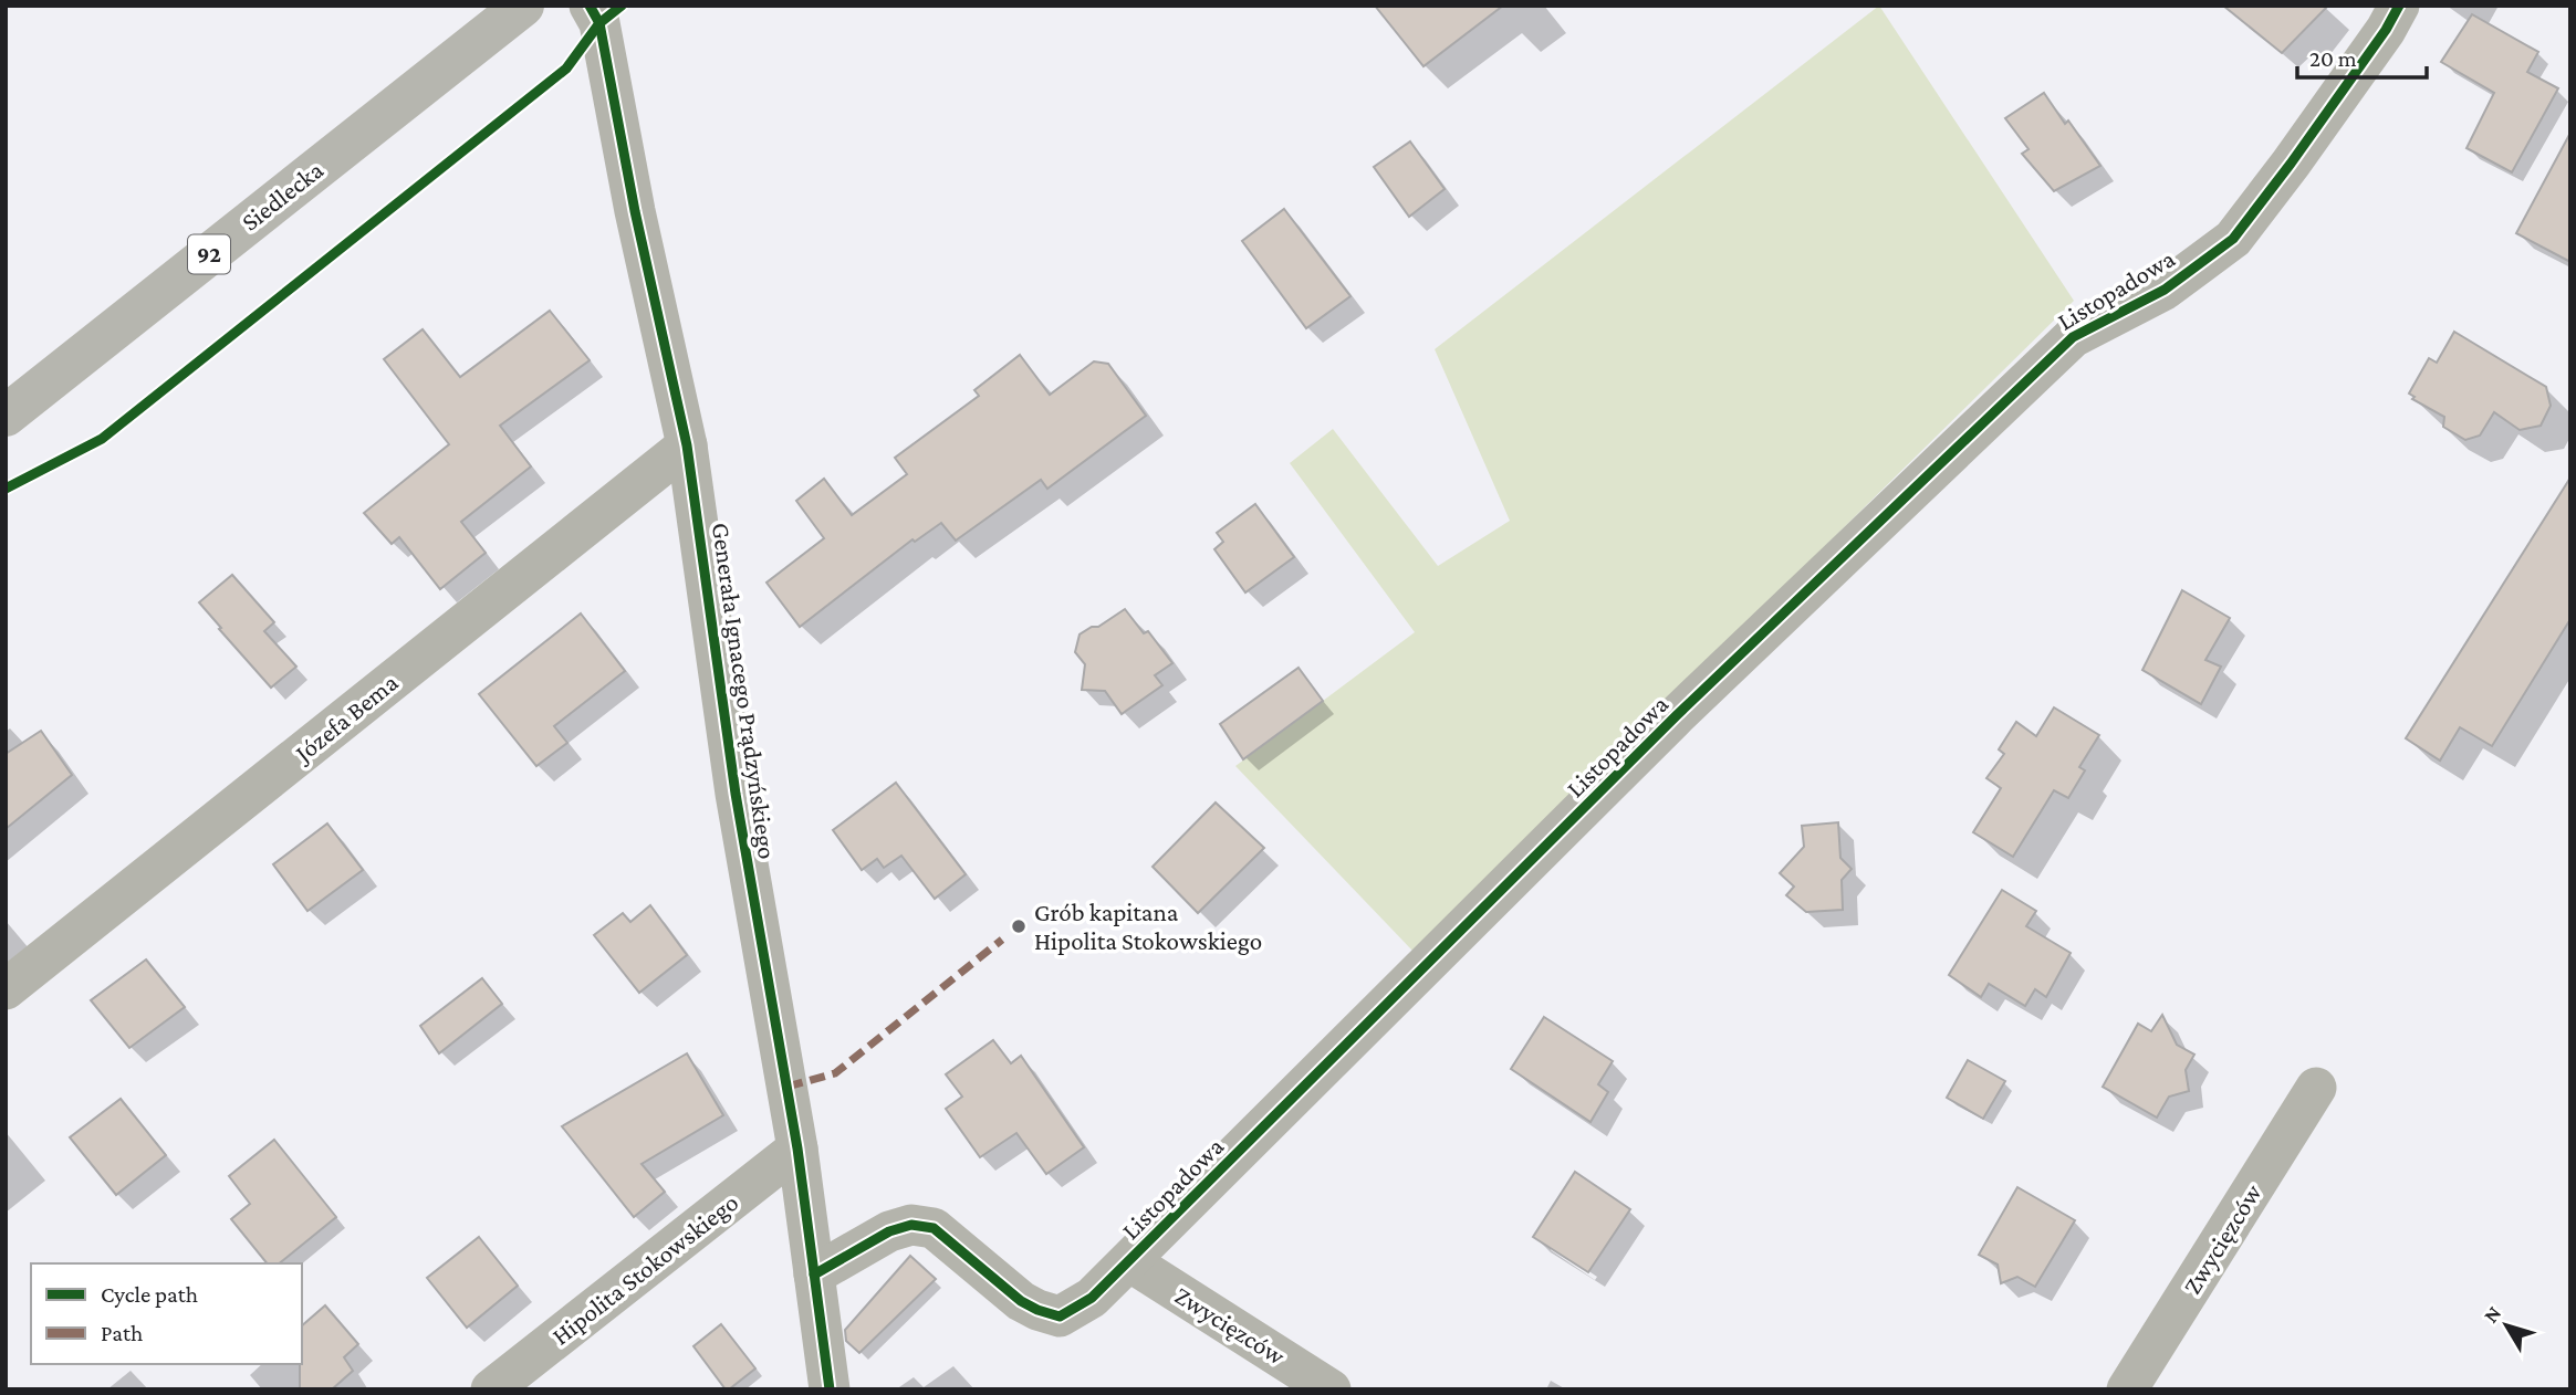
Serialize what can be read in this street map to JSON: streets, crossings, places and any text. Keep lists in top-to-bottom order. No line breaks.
{"streets":{"main road":["Siedlecka","92"],"street":["Listopadowa","Generała Ignacego Prądzyńskiego","Józefa Bema","Zwycięzców","Hipolita Stokowskiego"]},"crossings":[["Listopadowa","Generała Ignacego Prądzyńskiego"],["Listopadowa","Zwycięzców"],["Generała Ignacego Prądzyńskiego","Józefa Bema"],["Generała Ignacego Prądzyńskiego","Hipolita Stokowskiego"]],"places":["Grób kapitana Hipolita Stokowskiego"],"legend":["Cycle path","Path"],"scale_bar":"20 m","north":"top left"}
